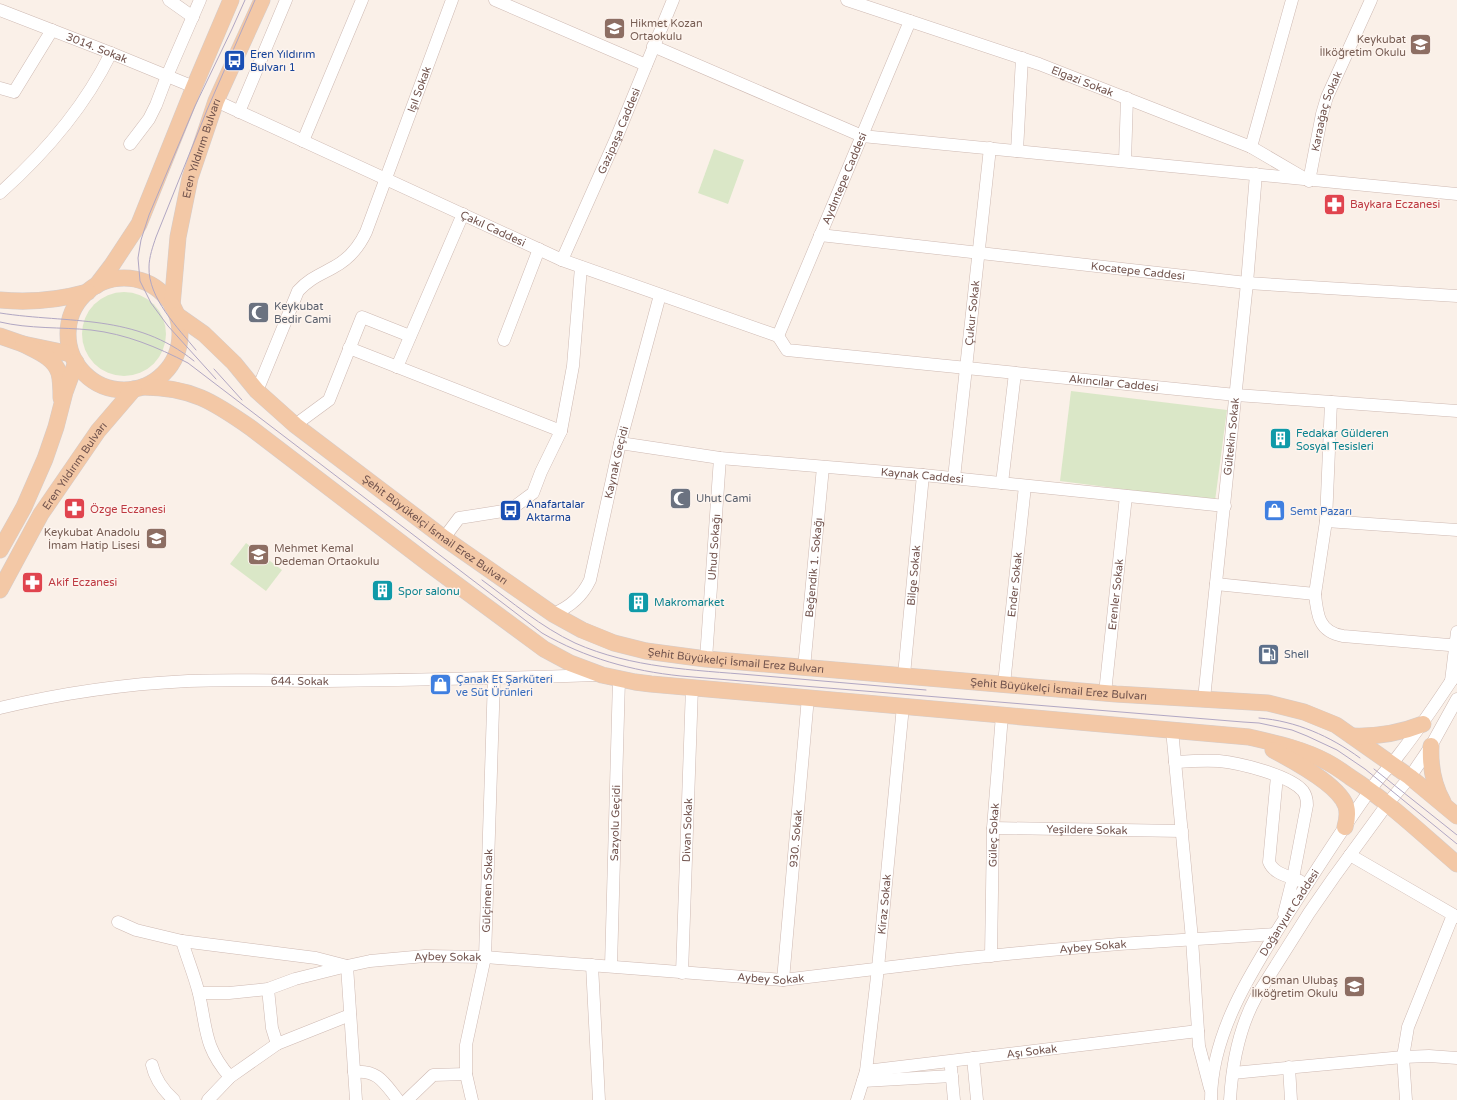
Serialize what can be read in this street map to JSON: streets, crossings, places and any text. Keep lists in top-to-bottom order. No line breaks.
{"streets":{"main road":["Eren Yıldırım Bulvarı","Şehit Büyükelçi İsmail Erez Bulvarı"],"street":["3014. Sokak","Elgazi Sokak","Işıl Sokak","Karaağaç Sokak","Gazipaşa Caddesi","Aydıntepe Caddesi","Çakıl Caddesi","Kocatepe Caddesi","Çukur Sokak","Akıncılar Caddesi","Gültekin Sokak","Kaynak Geçidi","Kaynak Caddesi","Uhud Sokağı","Beğendik 1. Sokağı","Bilge Sokak","Ender Sokak","Erenler Sokak","644. Sokak","Sazyolu Geçidi","Divan Sokak","Yeşildere Sokak","Güleç Sokak","930. Sokak","Gülçimen Sokak","Kiraz Sokak","Doğanyurt Caddesi","Aybey Sokak","Aşı Sokak"]},"crossings":[["Elgazi Sokak","Karaağaç Sokak"],["Elgazi Sokak","Aydıntepe Caddesi"],["Işıl Sokak","Çakıl Caddesi"],["Işıl Sokak","Şehit Büyükelçi İsmail Erez Bulvarı"],["Gazipaşa Caddesi","Çakıl Caddesi"],["Eren Yıldırım Bulvarı","Çakıl Caddesi"],["Eren Yıldırım Bulvarı","Şehit Büyükelçi İsmail Erez Bulvarı"],["Aydıntepe Caddesi","Çakıl Caddesi"],["Aydıntepe Caddesi","Kocatepe Caddesi"],["Aydıntepe Caddesi","Akıncılar Caddesi"],["Çakıl Caddesi","Akıncılar Caddesi"],["Çakıl Caddesi","Kaynak Geçidi"],["Kocatepe Caddesi","Çukur Sokak"],["Kocatepe Caddesi","Gültekin Sokak"],["Çukur Sokak","Akıncılar Caddesi"],["Çukur Sokak","Kaynak Caddesi"],["Akıncılar Caddesi","Gültekin Sokak"],["Gültekin Sokak","Kaynak Caddesi"],["Gültekin Sokak","Şehit Büyükelçi İsmail Erez Bulvarı"],["Kaynak Geçidi","Kaynak Caddesi"],["Kaynak Geçidi","Şehit Büyükelçi İsmail Erez Bulvarı"],["Kaynak Caddesi","Uhud Sokağı"],["Kaynak Caddesi","Beğendik 1. Sokağı"],["Kaynak Caddesi","Bilge Sokak"],["Kaynak Caddesi","Ender Sokak"],["Kaynak Caddesi","Erenler Sokak"],["Şehit Büyükelçi İsmail Erez Bulvarı","Uhud Sokağı"],["Şehit Büyükelçi İsmail Erez Bulvarı","Beğendik 1. Sokağı"],["Şehit Büyükelçi İsmail Erez Bulvarı","Bilge Sokak"],["Şehit Büyükelçi İsmail Erez Bulvarı","Ender Sokak"],["Şehit Büyükelçi İsmail Erez Bulvarı","Erenler Sokak"],["Şehit Büyükelçi İsmail Erez Bulvarı","Doğanyurt Caddesi"],["644. Sokak","Gülçimen Sokak"],["Sazyolu Geçidi","Aybey Sokak"],["Divan Sokak","Aybey Sokak"],["Yeşildere Sokak","Güleç Sokak"],["Güleç Sokak","Aybey Sokak"],["930. Sokak","Aybey Sokak"],["Gülçimen Sokak","Aybey Sokak"],["Kiraz Sokak","Aybey Sokak"],["Kiraz Sokak","Aşı Sokak"],["Doğanyurt Caddesi","Aybey Sokak"]],"places":{"school or university":["Hikmet Kozan Ortaokulu","Keykubat İlköğretim Okulu","Keykubat Anadolu İmam Hatip Lisesi","Mehmet Kemal Dedeman Ortaokulu","Osman Ulubaş İlköğretim Okulu"],"bus stop":["Eren Yıldırım Bulvarı 1","Anafartalar Aktarma"],"pharmacy":["Baykara Eczanesi","Özge Eczanesi","Akif Eczanesi"],"mosque":["Keykubat Bedir Cami","Uhut Cami"],"building":["Fedakar Gülderen Sosyal Tesisleri","Spor salonu","Makromarket"],"shop":["Semt Pazarı","Çanak Et Şarküteri ve Süt Ürünleri"],"fuel station":["Shell"]}}
